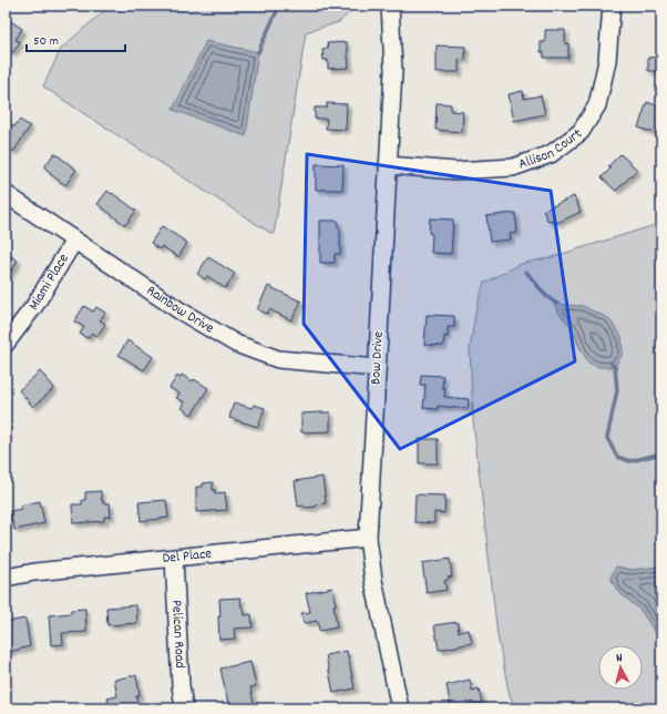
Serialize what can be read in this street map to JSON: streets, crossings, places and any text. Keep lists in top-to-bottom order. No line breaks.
{"streets":{"street":["Allison Court","Miami Place","Rainbow Drive","Bow Drive","Del Place","Pelican Road"]},"crossings":[["Allison Court","Bow Drive"],["Miami Place","Rainbow Drive"],["Rainbow Drive","Bow Drive"],["Bow Drive","Del Place"],["Del Place","Pelican Road"]],"scale_bar":"50 m","north":"top"}
